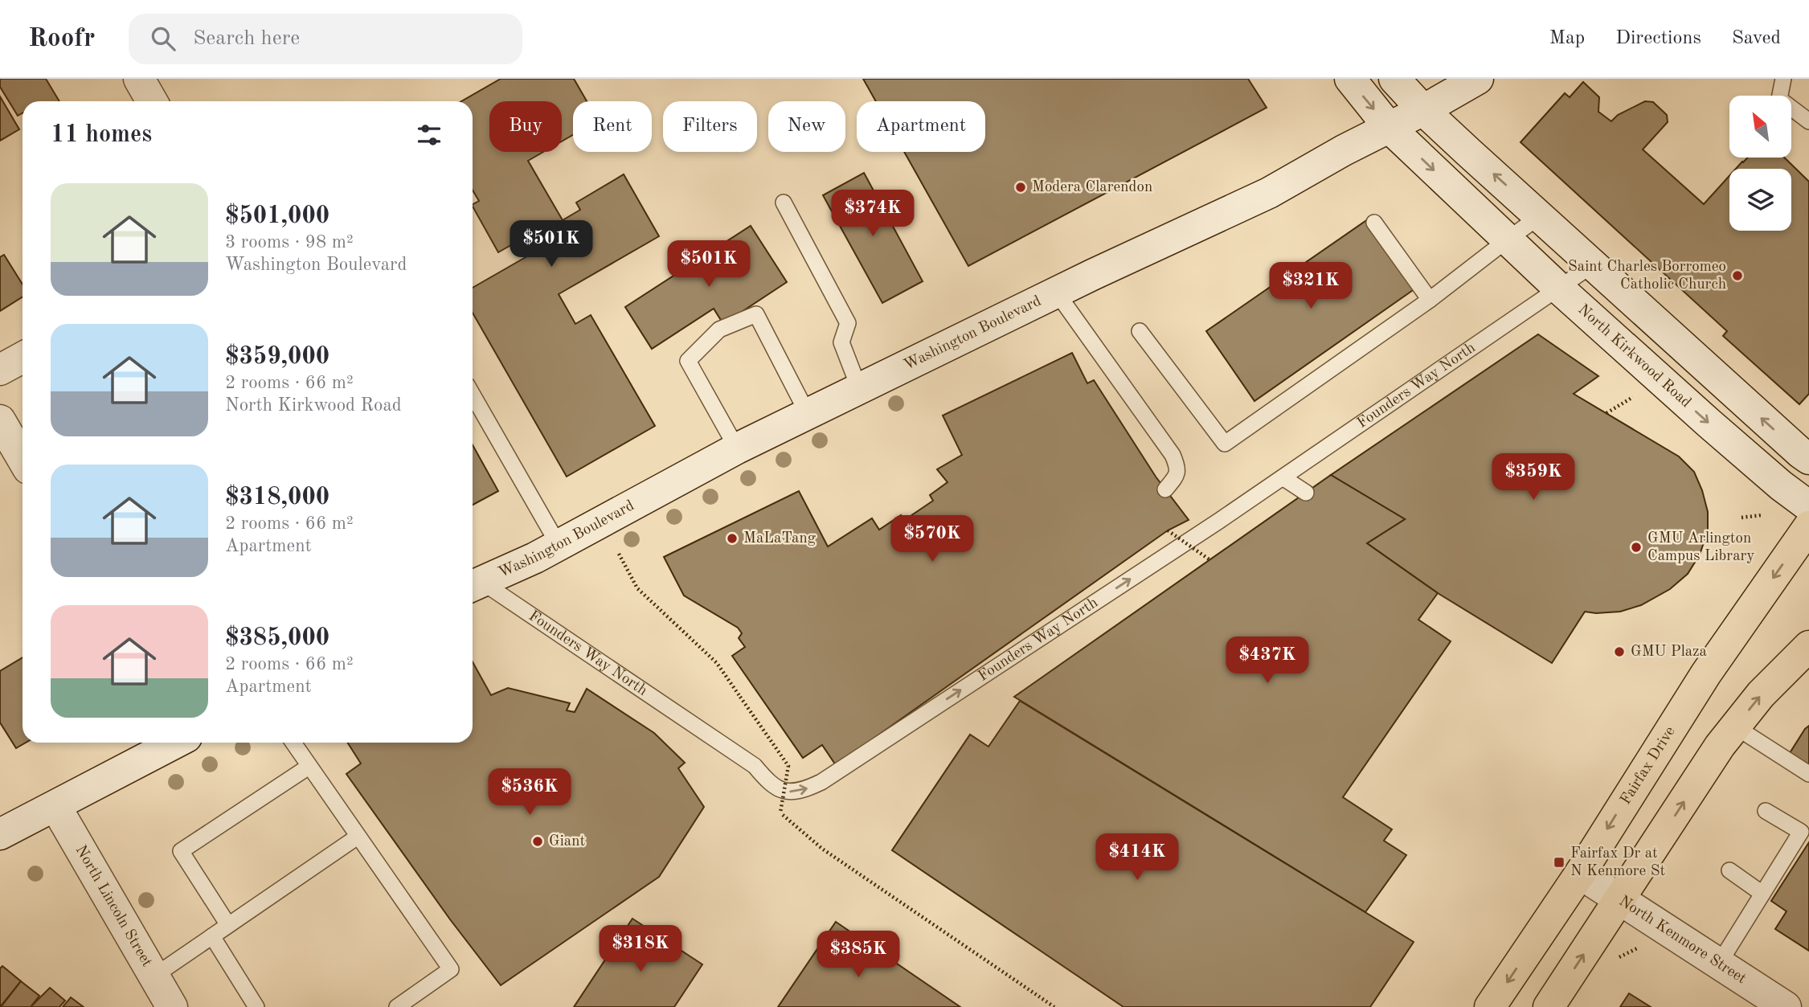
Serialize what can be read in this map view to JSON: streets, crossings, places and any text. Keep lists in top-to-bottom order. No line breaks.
{"streets":{"main road":["Washington Boulevard","North Kirkwood Road","Fairfax Drive","North Lincoln Street","North Kenmore Street"],"lane":["Founders Way North"]},"crossings":[["Washington Boulevard","North Kirkwood Road"],["Washington Boulevard","Founders Way North"],["North Kirkwood Road","Founders Way North"],["Fairfax Drive","North Kenmore Street"]],"one_way":["Founders Way North"],"places":{"other":["Modera Clarendon","Saint Charles Borromeo Catholic Church","MaLaTang","GMU Arlington Campus Library","GMU Plaza","Giant"],"transit":["Fairfax Dr at N Kenmore St"]},"north":"top left","page":{"header":"Roofr","search":"Search here","nav":["Map","Directions","Saved"],"chip":["Buy","Rent","Filters","New","Apartment"],"heading":"11 homes","list":[{"name":"$501,000","note":"3 rooms · 98 m² · Washington Boulevard"},{"name":"$359,000","note":"2 rooms · 66 m² · North Kirkwood Road"},{"name":"$318,000","note":"2 rooms · 66 m² · Apartment"},{"name":"$385,000","note":"2 rooms · 66 m² · Apartment"}],"price":["$374K","$501K","$501K","$321K","$359K","$570K","$437K","$536K","$414K","$318K","$385K"]}}
